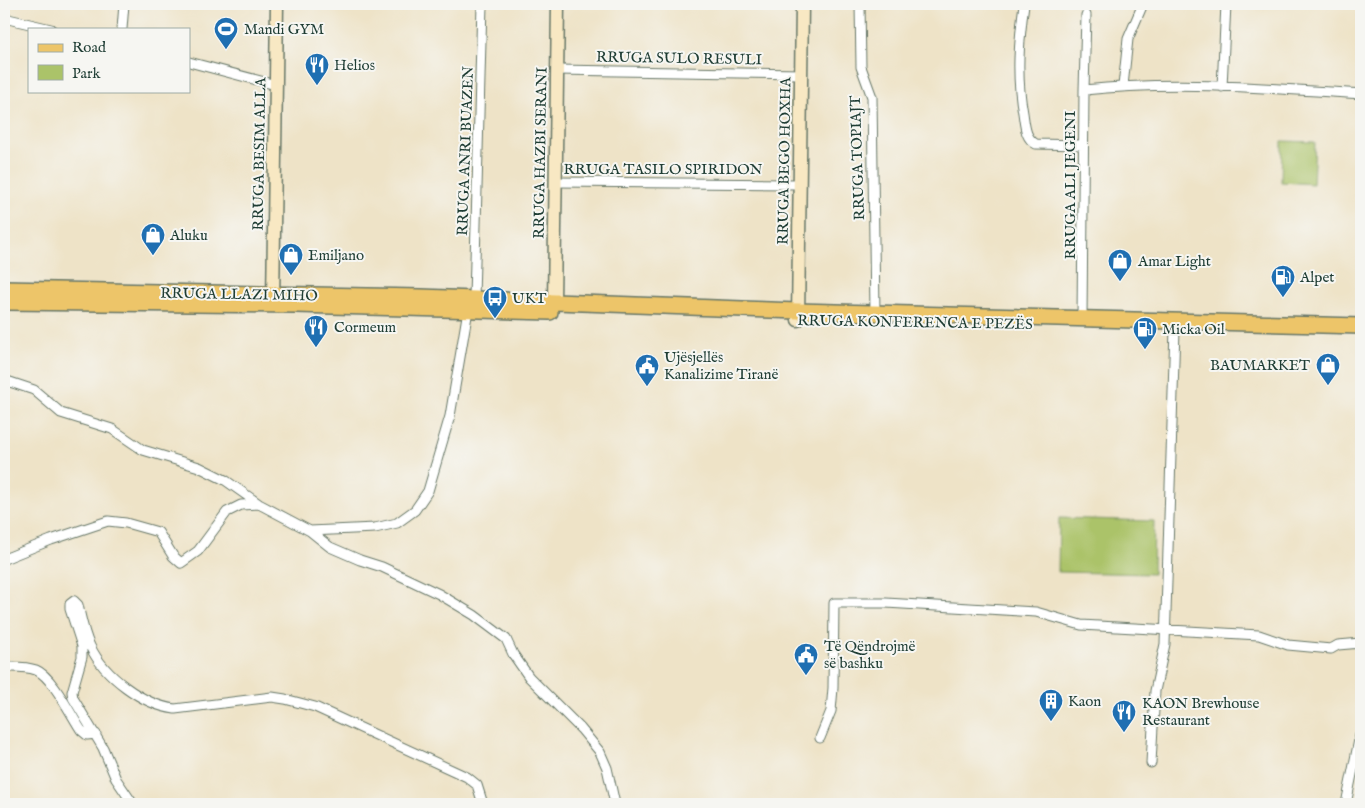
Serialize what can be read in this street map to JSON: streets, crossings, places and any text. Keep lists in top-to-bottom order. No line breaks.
{"streets":{"main road":["RRUGA LLAZI MIHO","RRUGA KONFERENCA E PEZËS"],"street":["RRUGA SULO RESULI","RRUGA ANRI BUAZEN","RRUGA HAZBI SERANI","RRUGA BESIM ALLA","RRUGA TOPIAJT","RRUGA BEGO HOXHA","RRUGA TASILO SPIRIDON","RRUGA ALI JEGENI"]},"crossings":[["RRUGA SULO RESULI","RRUGA HAZBI SERANI"],["RRUGA SULO RESULI","RRUGA BEGO HOXHA"],["RRUGA ANRI BUAZEN","RRUGA LLAZI MIHO"],["RRUGA ANRI BUAZEN","RRUGA KONFERENCA E PEZËS"],["RRUGA HAZBI SERANI","RRUGA TASILO SPIRIDON"],["RRUGA HAZBI SERANI","RRUGA KONFERENCA E PEZËS"],["RRUGA BESIM ALLA","RRUGA LLAZI MIHO"],["RRUGA TOPIAJT","RRUGA KONFERENCA E PEZËS"],["RRUGA BEGO HOXHA","RRUGA TASILO SPIRIDON"],["RRUGA BEGO HOXHA","RRUGA KONFERENCA E PEZËS"],["RRUGA ALI JEGENI","RRUGA KONFERENCA E PEZËS"],["RRUGA LLAZI MIHO","RRUGA KONFERENCA E PEZËS"]],"places":{"sports":["Mandi GYM"],"restaurant":["Helios","Cormeum","KAON Brewhouse Restaurant"],"shop":["Aluku","Emiljano","Amar Light","BAUMARKET"],"fuel station":["Alpet","Micka Oil"],"bus stop":["UKT"],"public building":["Ujësjellës Kanalizime Tiranë","Të Qëndrojmë së bashku"],"building":["Kaon"]},"legend":["Road","Park"]}
